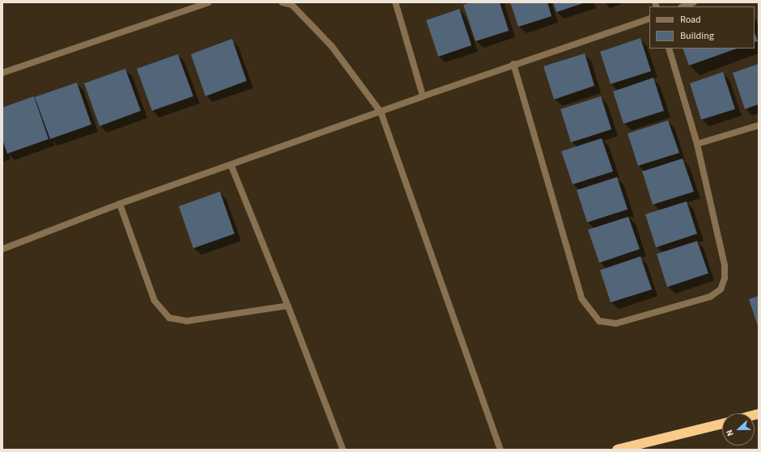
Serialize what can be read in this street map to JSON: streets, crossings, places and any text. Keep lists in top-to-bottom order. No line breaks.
{"legend":["Road","Building"],"north":"left"}
